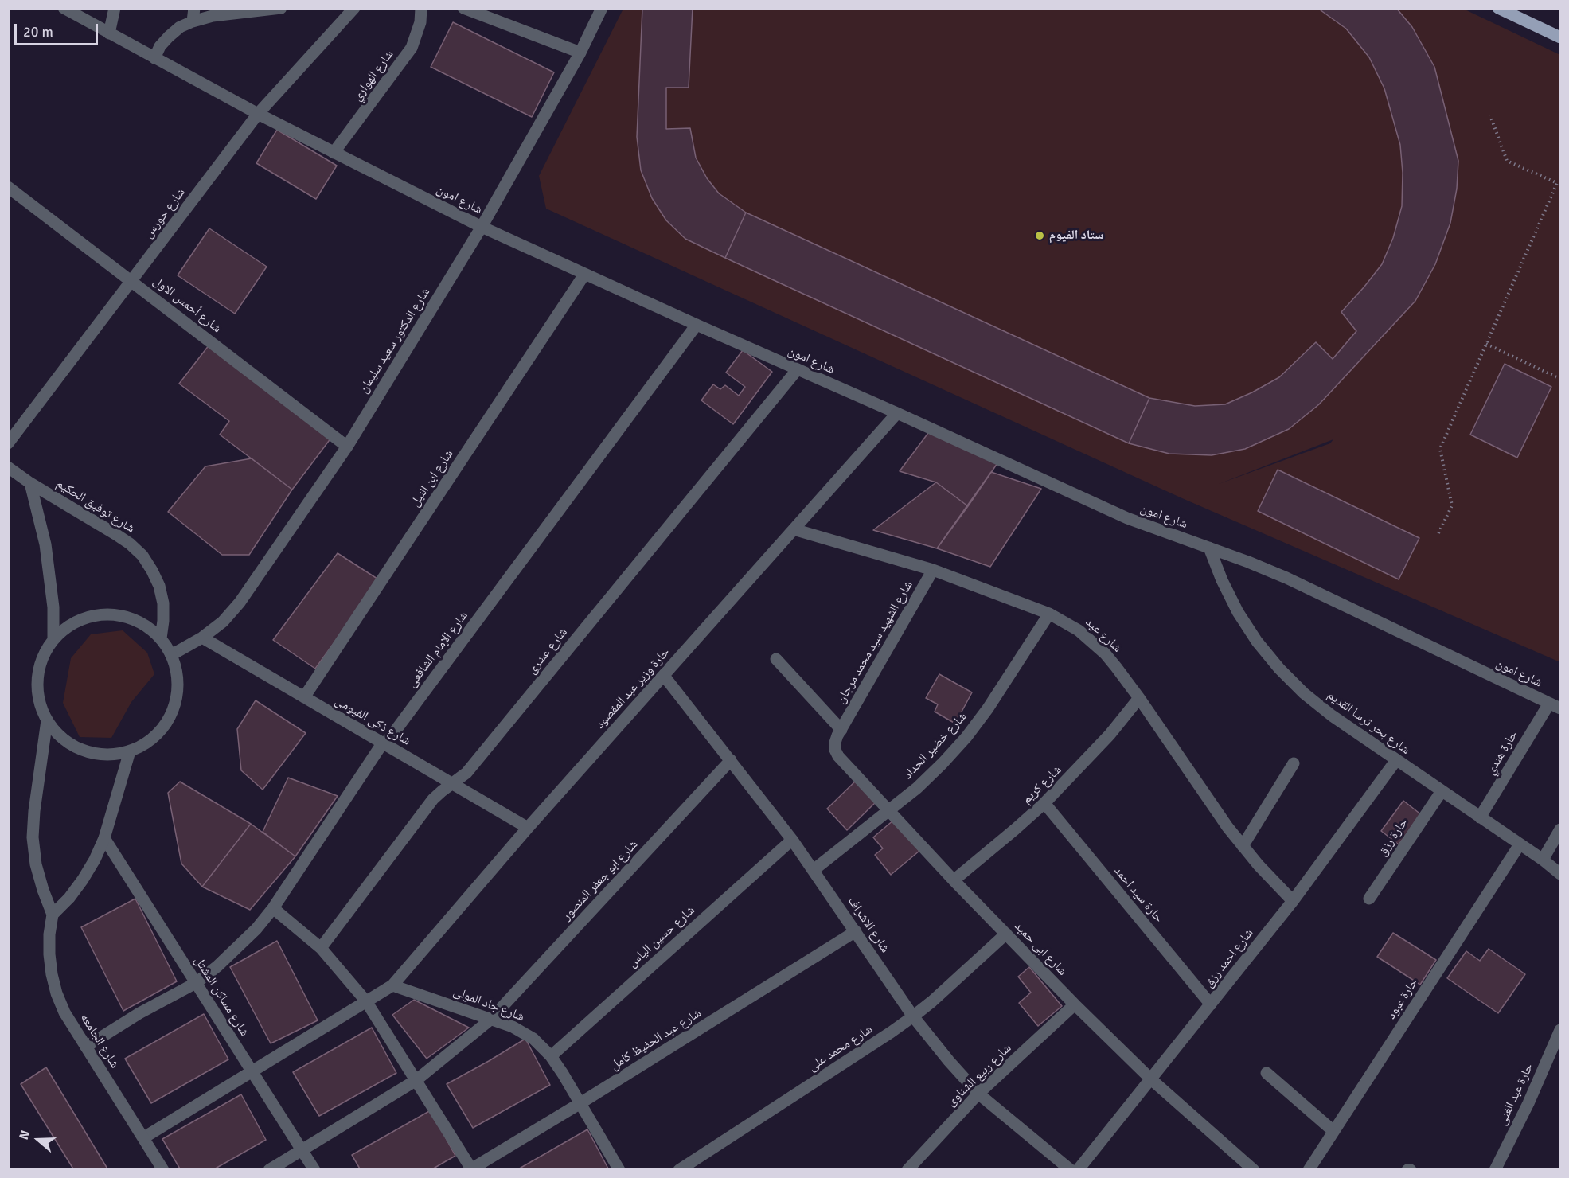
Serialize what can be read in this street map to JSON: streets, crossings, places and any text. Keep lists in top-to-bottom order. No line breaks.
{"streets":{"street":["شارع الهواري","شارع امون","شارع حورس","شارع أحمس الاول","شارع الدكتور سعيد سليمان","شارع ابن النيل","شارع توفيق الحكيم","شارع عيد","شارع الشهيد سيد محمد مرجان","شارع الإمام الشافعى","شارع عشرى","حارة وزير عبد المقصود","شارع ذكى الفيومى","شارع بحر ترسا القديم","شارع خضير الحداد","حارة هندي","شارع كريم","حارة رزق","شارع ابو جعفر المنصور","حارة سيد احمد","شارع الاشراف","شارع حسين الياس","شارع ابى حميد","شارع احمد رزق","شارع مساكن المشتل","حارة عبود","شارع جاد المولى","شارع عبد الحفيظ كامل","شارع الجامعه","شارع محمد على","شارع ربيع الشناوى","حارة عبد الغنى"]},"crossings":[["شارع الهواري","شارع امون"],["شارع امون","شارع حورس"],["شارع امون","شارع الدكتور سعيد سليمان"],["شارع امون","شارع ابن النيل"],["شارع امون","شارع الإمام الشافعى"],["شارع امون","شارع عشرى"],["شارع امون","حارة وزير عبد المقصود"],["شارع امون","شارع بحر ترسا القديم"],["شارع امون","حارة هندي"],["شارع حورس","شارع أحمس الاول"],["شارع أحمس الاول","شارع الدكتور سعيد سليمان"],["شارع الدكتور سعيد سليمان","شارع توفيق الحكيم"],["شارع الدكتور سعيد سليمان","شارع ذكى الفيومى"],["شارع الدكتور سعيد سليمان","شارع الجامعه"],["شارع ابن النيل","شارع ذكى الفيومى"],["شارع توفيق الحكيم","شارع الجامعه"],["شارع عيد","شارع الشهيد سيد محمد مرجان"],["شارع عيد","حارة وزير عبد المقصود"],["شارع عيد","شارع خضير الحداد"],["شارع عيد","شارع كريم"],["شارع عيد","شارع احمد رزق"],["شارع الشهيد سيد محمد مرجان","شارع ابى حميد"],["شارع الإمام الشافعى","شارع ذكى الفيومى"],["شارع الإمام الشافعى","شارع مساكن المشتل"],["شارع الإمام الشافعى","شارع الجامعه"],["شارع عشرى","شارع ذكى الفيومى"],["حارة وزير عبد المقصود","شارع ذكى الفيومى"],["حارة وزير عبد المقصود","شارع الاشراف"],["حارة وزير عبد المقصود","شارع مساكن المشتل"],["حارة وزير عبد المقصود","شارع جاد المولى"],["حارة وزير عبد المقصود","شارع الجامعه"],["شارع بحر ترسا القديم","حارة هندي"],["شارع بحر ترسا القديم","حارة رزق"],["شارع بحر ترسا القديم","شارع احمد رزق"],["شارع بحر ترسا القديم","حارة عبود"],["شارع خضير الحداد","شارع الاشراف"],["شارع خضير الحداد","شارع ابى حميد"],["شارع كريم","حارة سيد احمد"],["شارع كريم","شارع ابى حميد"],["شارع ابو جعفر المنصور","شارع الاشراف"],["شارع ابو جعفر المنصور","شارع مساكن المشتل"],["شارع ابو جعفر المنصور","شارع جاد المولى"],["حارة سيد احمد","شارع احمد رزق"],["شارع الاشراف","شارع حسين الياس"],["شارع الاشراف","شارع عبد الحفيظ كامل"],["شارع الاشراف","شارع محمد على"],["شارع الاشراف","شارع ربيع الشناوى"],["شارع حسين الياس","شارع جاد المولى"],["شارع ابى حميد","شارع احمد رزق"],["شارع ابى حميد","شارع محمد على"],["شارع ابى حميد","شارع ربيع الشناوى"],["شارع جاد المولى","شارع عبد الحفيظ كامل"]],"places":["ستاد الفيوم"],"scale_bar":"20 m","north":"left"}
